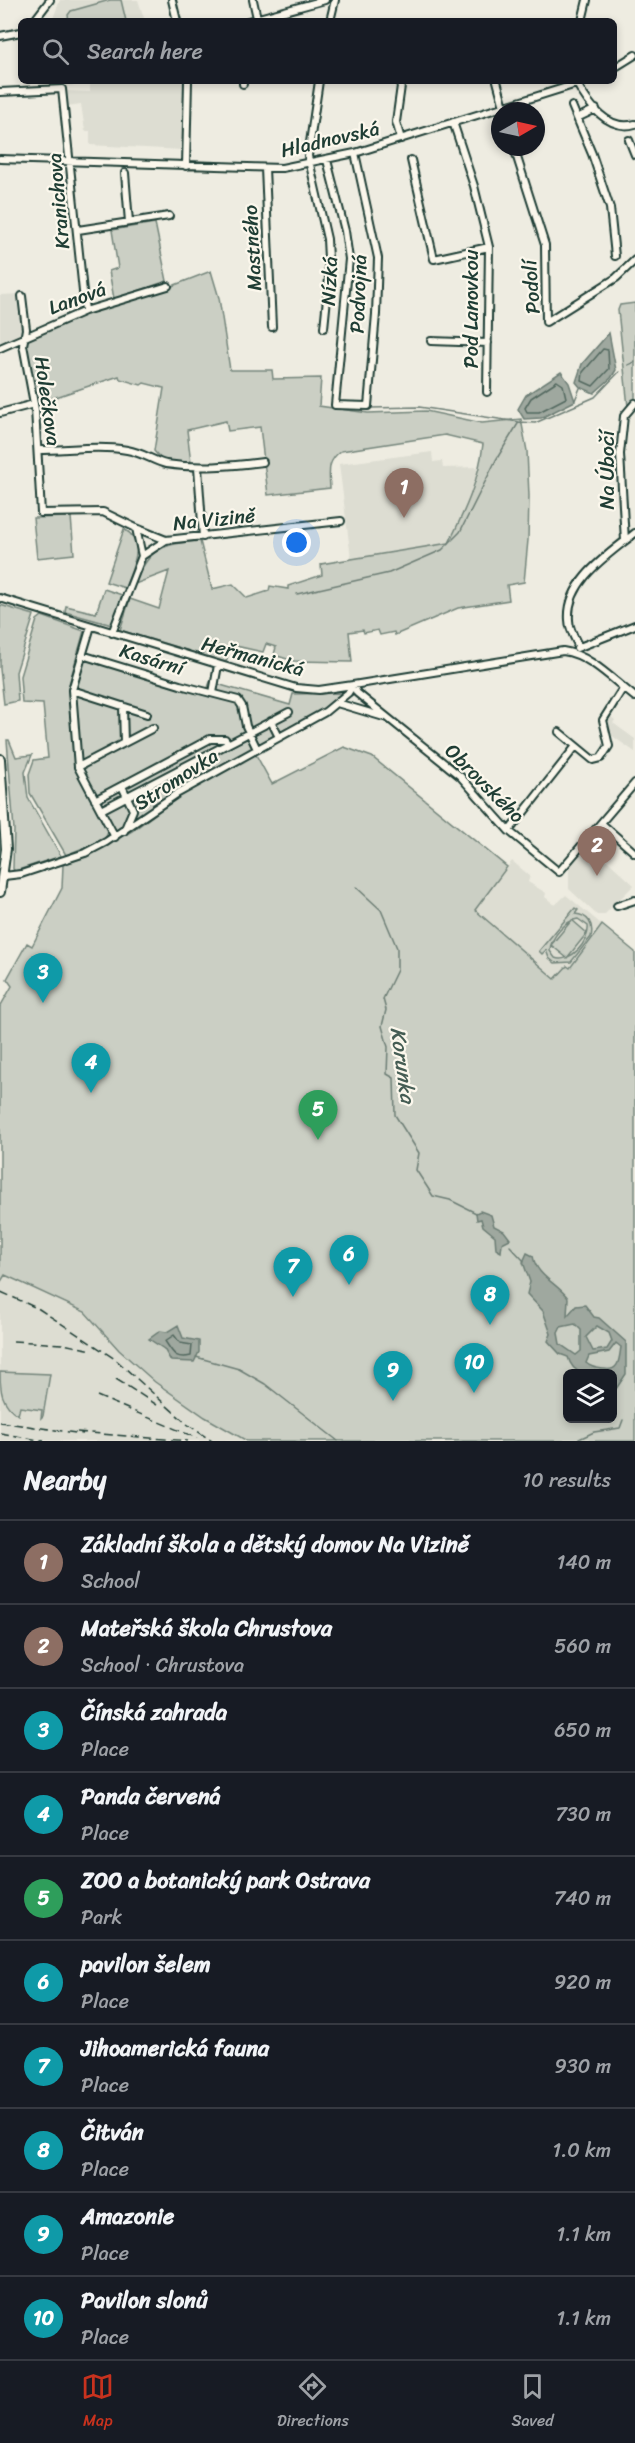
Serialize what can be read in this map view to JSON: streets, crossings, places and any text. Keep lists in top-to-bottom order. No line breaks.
{"streets":{"street":["Hladnovská","Kranichova","Mastného","Nízká","Podolí","Podvojná","Lanová","Pod Lanovkou","Holečkova","Na Úbočí","Na Vizině","Heřmanická","Kasární","Stromovka","Obrovského"]},"crossings":[["Hladnovská","Kranichova"],["Hladnovská","Mastného"],["Hladnovská","Nízká"],["Hladnovská","Podvojná"],["Hladnovská","Pod Lanovkou"],["Kranichova","Lanová"],["Nízká","Podvojná"],["Lanová","Holečkova"],["Heřmanická","Stromovka"],["Heřmanická","Obrovského"],["Stromovka","Obrovského"]],"water":["Korunka"],"north":"right","page":{"search":"Search here","pins":["1","2","3","4","5","6","7","8","10","9"],"heading":["Nearby","10 results"],"list":[{"mark":"1","name":"Základní škola a dětský domov Na Vizině","note":"School","value":"140 m"},{"mark":"2","name":"Mateřská škola Chrustova","note":"School · Chrustova","value":"560 m"},{"mark":"3","name":"Čínská zahrada","note":"Place","value":"650 m"},{"mark":"4","name":"Panda červená","note":"Place","value":"730 m"},{"mark":"5","name":"ZOO a botanický park Ostrava","note":"Park","value":"740 m"},{"mark":"6","name":"pavilon šelem","note":"Place","value":"920 m"},{"mark":"7","name":"Jihoamerická fauna","note":"Place","value":"930 m"},{"mark":"8","name":"Čitván","note":"Place","value":"1.0 km"},{"mark":"9","name":"Amazonie","note":"Place","value":"1.1 km"},{"mark":"10","name":"Pavilon slonů","note":"Place","value":"1.1 km"}],"nav":["Map","Directions","Saved"]}}
